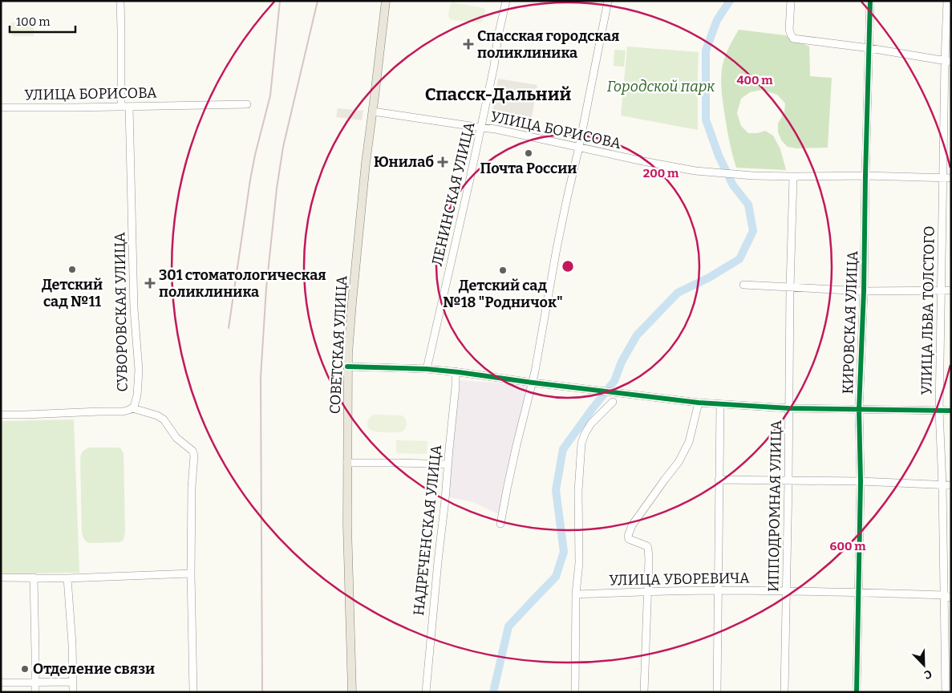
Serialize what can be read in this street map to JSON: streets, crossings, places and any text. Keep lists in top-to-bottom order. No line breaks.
{"streets":{"main road":["СОВЕТСКАЯ УЛИЦА"],"street":["УЛИЦА БОРИСОВА","ЛЕНИНСКАЯ УЛИЦА","УЛИЦА ЛЬВА ТОЛСТОГО","СУВОРОВСКАЯ УЛИЦА","КИРОВСКАЯ УЛИЦА","ИППОДРОМНАЯ УЛИЦА","НАДРЕЧЕНСКАЯ УЛИЦА","УЛИЦА УБОРЕВИЧА"]},"crossings":[["УЛИЦА БОРИСОВА","ЛЕНИНСКАЯ УЛИЦА"],["УЛИЦА БОРИСОВА","СУВОРОВСКАЯ УЛИЦА"],["УЛИЦА БОРИСОВА","СОВЕТСКАЯ УЛИЦА"],["УЛИЦА БОРИСОВА","ИППОДРОМНАЯ УЛИЦА"],["УЛИЦА ЛЬВА ТОЛСТОГО","УЛИЦА УБОРЕВИЧА"],["КИРОВСКАЯ УЛИЦА","УЛИЦА УБОРЕВИЧА"],["ИППОДРОМНАЯ УЛИЦА","УЛИЦА УБОРЕВИЧА"]],"districts":["Спасск-Дальний"],"parks":["Городской парк"],"places":{"health":["Спасская городская поликлиника","Юнилаб","301 стоматологическая поликлиника"],"other":["Почта России","Детский сад №11","Детский сад №18 \"Родничок\"","Отделение связи"]},"scale_bar":"100 m","north":"bottom right","rings":["400 m","200 m","600 m"]}
